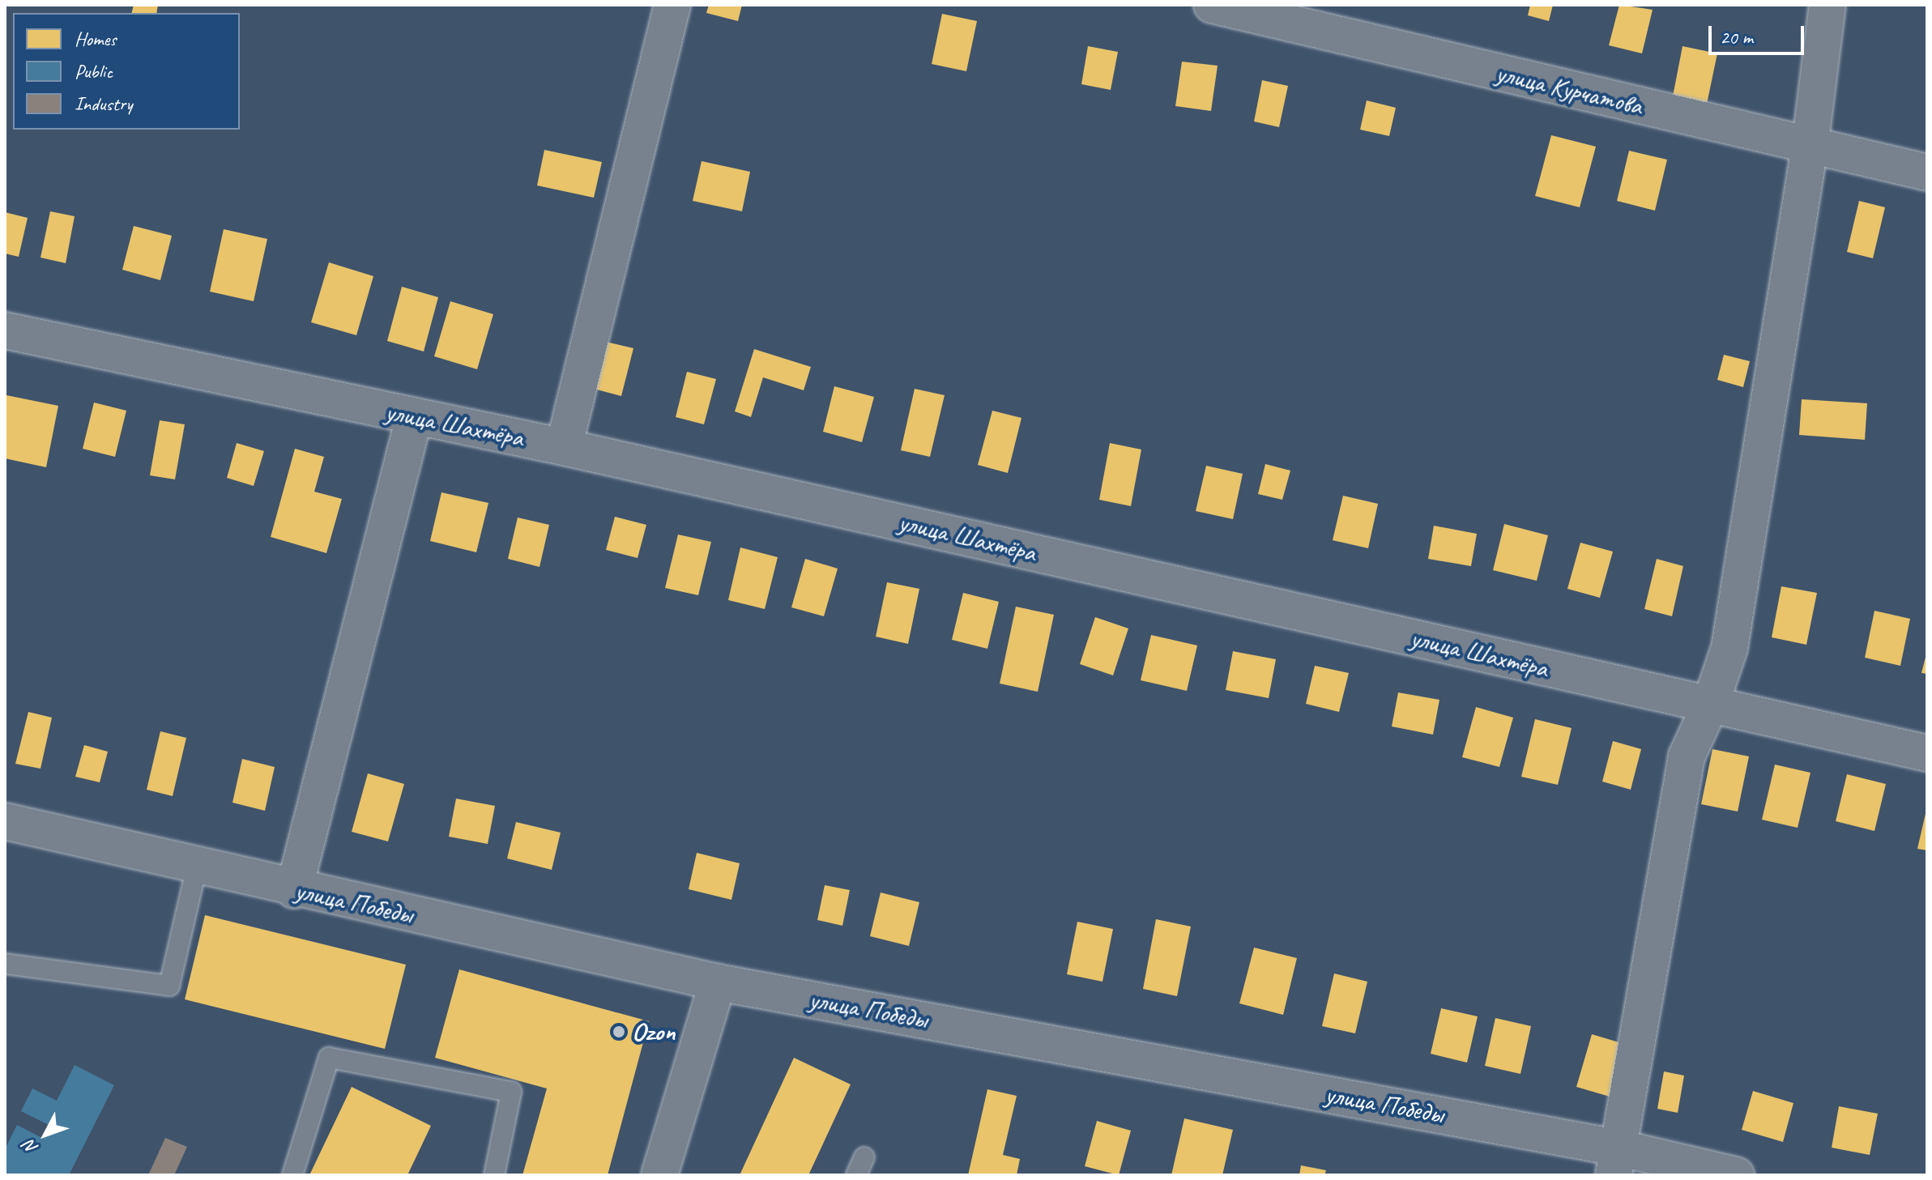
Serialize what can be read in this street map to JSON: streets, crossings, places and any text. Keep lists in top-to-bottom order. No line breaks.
{"streets":{"street":["улица Курчатова","улица Шахтёра","улица Победы"]},"places":["Ozon"],"legend":["Homes","Public","Industry"],"scale_bar":"20 m","north":"bottom left"}
